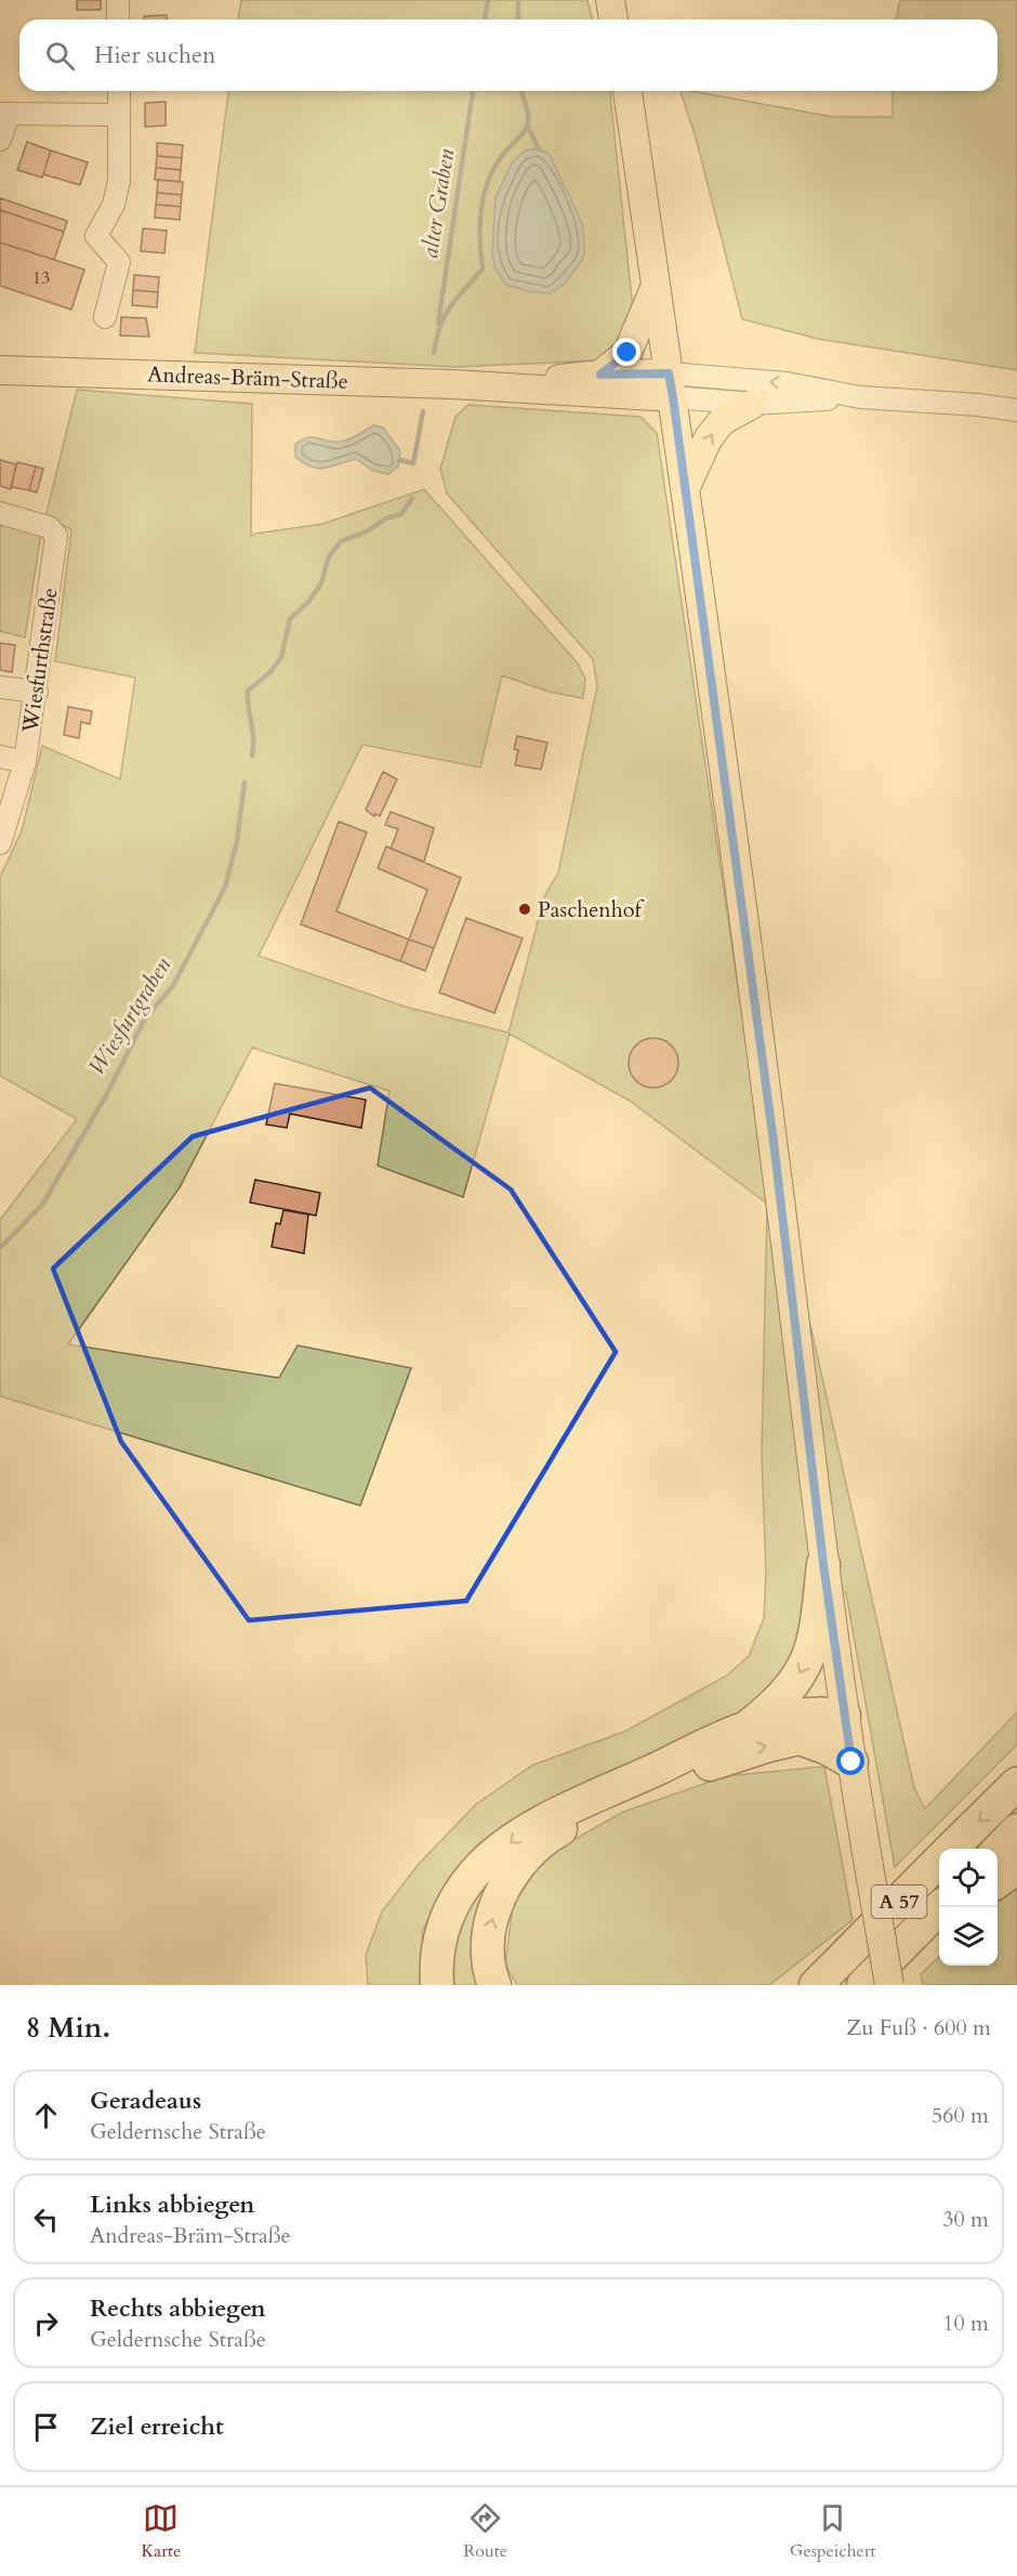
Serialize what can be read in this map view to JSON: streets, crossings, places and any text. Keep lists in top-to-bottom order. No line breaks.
{"streets":{"highway":["A 57"],"main road":["Andreas-Bräm-Straße"],"street":["Wiesfurthstraße"]},"water":["alter Graben","Wiesfurtgraben"],"places":["Paschenhof"],"house_numbers":["13"],"page":{"search":"Hier suchen","heading":["8 Min.","Zu Fuß · 600 m"],"list":[["Geradeaus","Geldernsche Straße","560 m"],["Links abbiegen","Andreas-Bräm-Straße","30 m"],["Rechts abbiegen","Geldernsche Straße","10 m"],"Ziel erreicht"],"nav":["Karte","Route","Gespeichert"]}}
